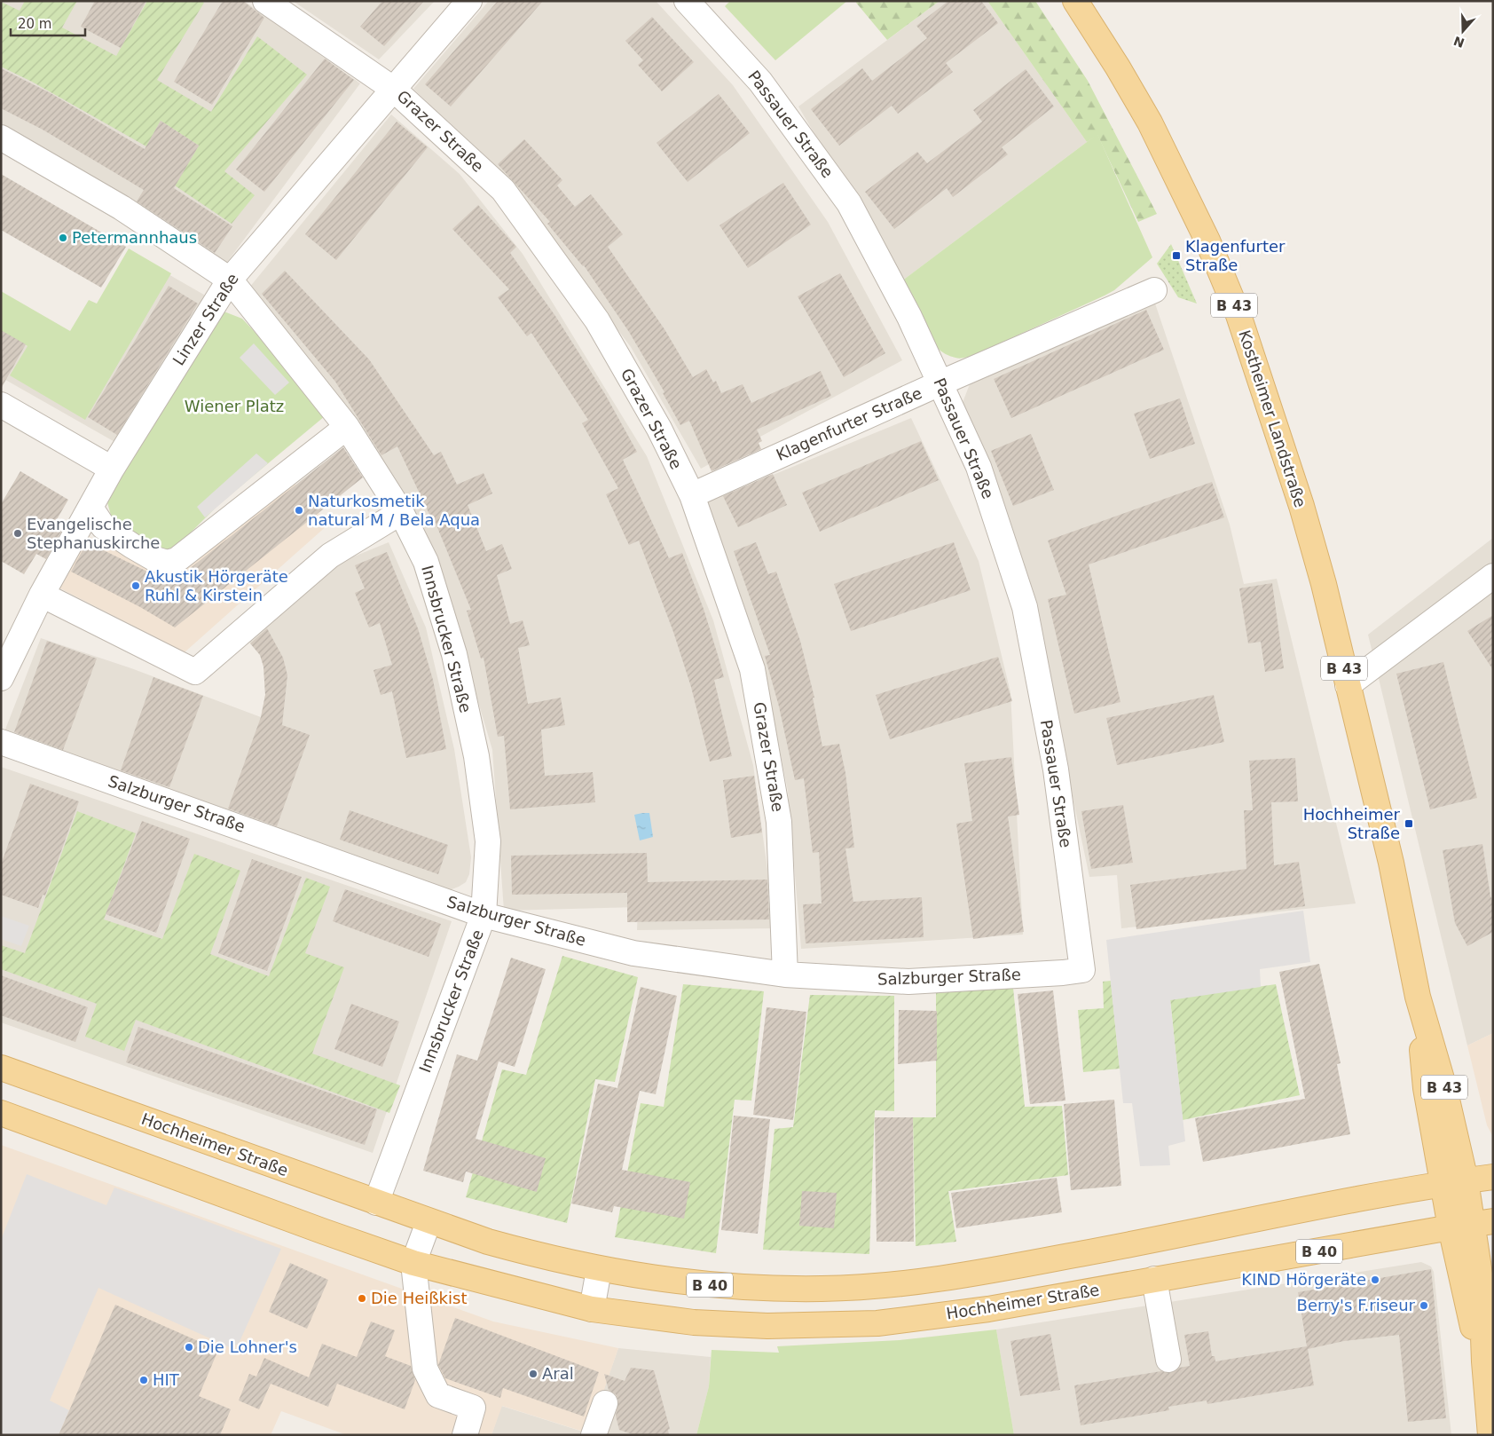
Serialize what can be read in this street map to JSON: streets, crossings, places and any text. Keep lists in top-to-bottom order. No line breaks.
{"streets":{"main road":["B 43","Kostheimer Landstraße","Hochheimer Straße","B 40"],"street":["Passauer Straße","Grazer Straße","Linzer Straße","Klagenfurter Straße","Innsbrucker Straße","Salzburger Straße"]},"crossings":[["Passauer Straße","Klagenfurter Straße"],["Passauer Straße","Salzburger Straße"],["Grazer Straße","Linzer Straße"],["Grazer Straße","Klagenfurter Straße"],["Grazer Straße","Salzburger Straße"],["B 43","Kostheimer Landstraße"],["B 43","Hochheimer Straße"],["B 43","B 40"],["Linzer Straße","Innsbrucker Straße"],["Kostheimer Landstraße","Hochheimer Straße"],["Kostheimer Landstraße","B 40"],["Innsbrucker Straße","Salzburger Straße"],["Innsbrucker Straße","Hochheimer Straße"],["Hochheimer Straße","B 40"]],"parks":["Wiener Platz"],"places":{"other":["Petermannhaus","Naturkosmetik natural M / Bela Aqua","Evangelische Stephanuskirche","Akustik Hörgeräte Ruhl & Kirstein","KIND Hörgeräte","Die Heißkist","Berry's F.riseur","Die Lohner's","Aral","HIT"],"transit":["Klagenfurter Straße","Hochheimer Straße"]},"scale_bar":"20 m","north":"bottom"}
